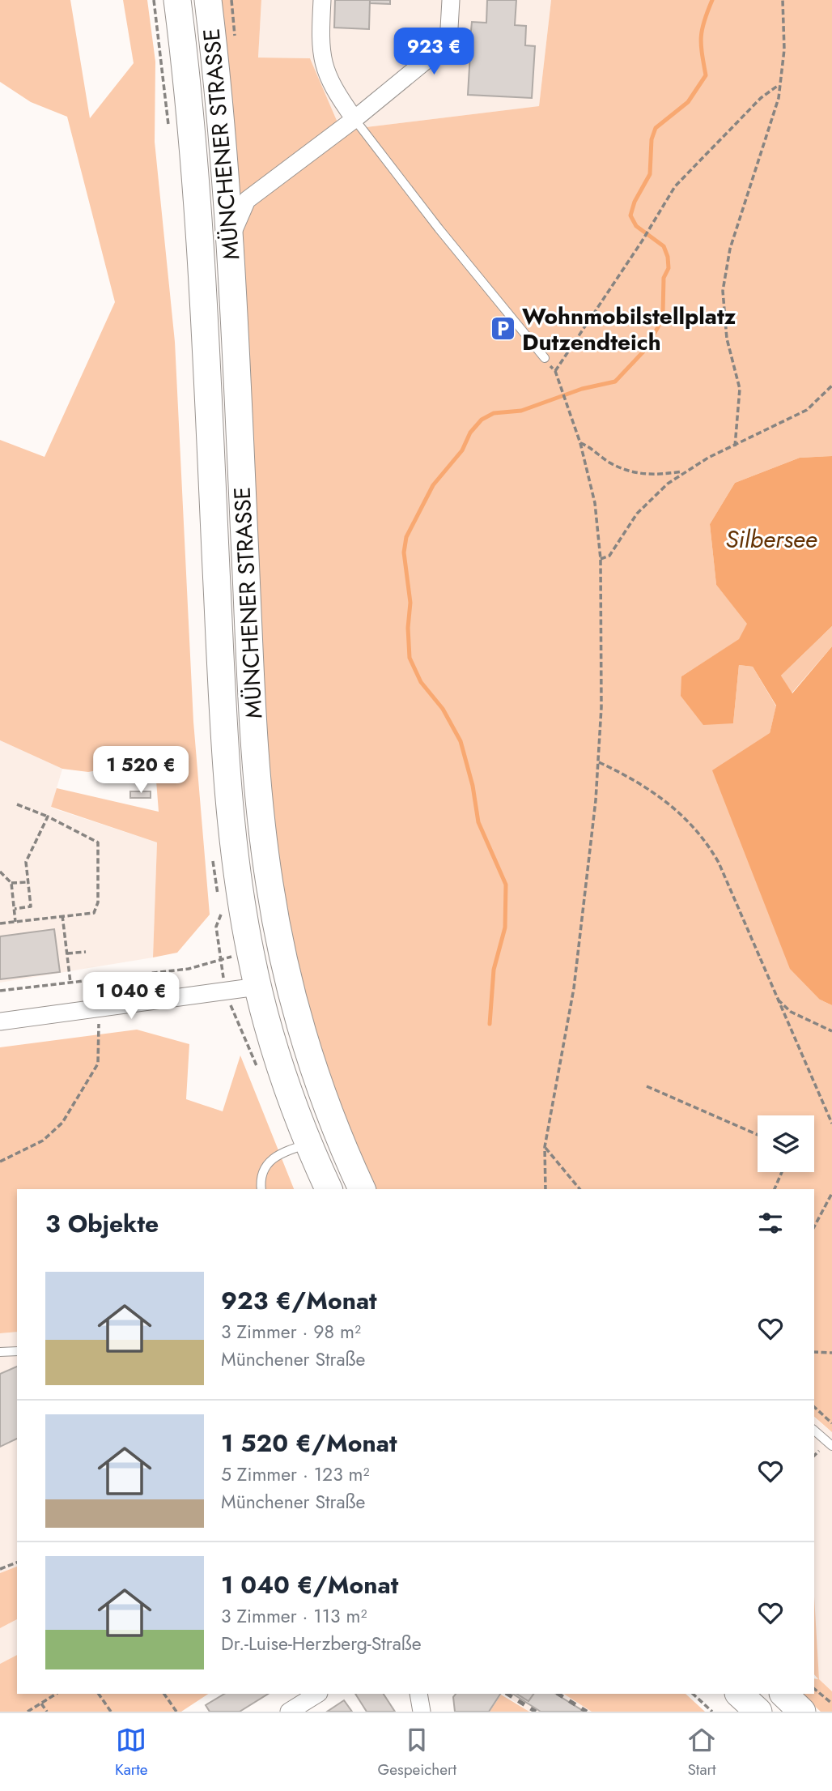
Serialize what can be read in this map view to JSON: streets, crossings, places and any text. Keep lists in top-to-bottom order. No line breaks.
{"streets":{"main road":["MÜNCHENER STRASSE"]},"water":["Silbersee"],"places":{"parking":["Wohnmobilstellplatz Dutzendteich"]},"page":{"price":["923 €","1 520 €","1 040 €"],"heading":"3 Objekte","list":[{"name":"923 €/Monat","note":"3 Zimmer · 98 m² · Münchener Straße"},{"name":"1 520 €/Monat","note":"5 Zimmer · 123 m² · Münchener Straße"},{"name":"1 040 €/Monat","note":"3 Zimmer · 113 m² · Dr.-Luise-Herzberg-Straße"}],"tabs":["Karte","Gespeichert","Start"]}}
